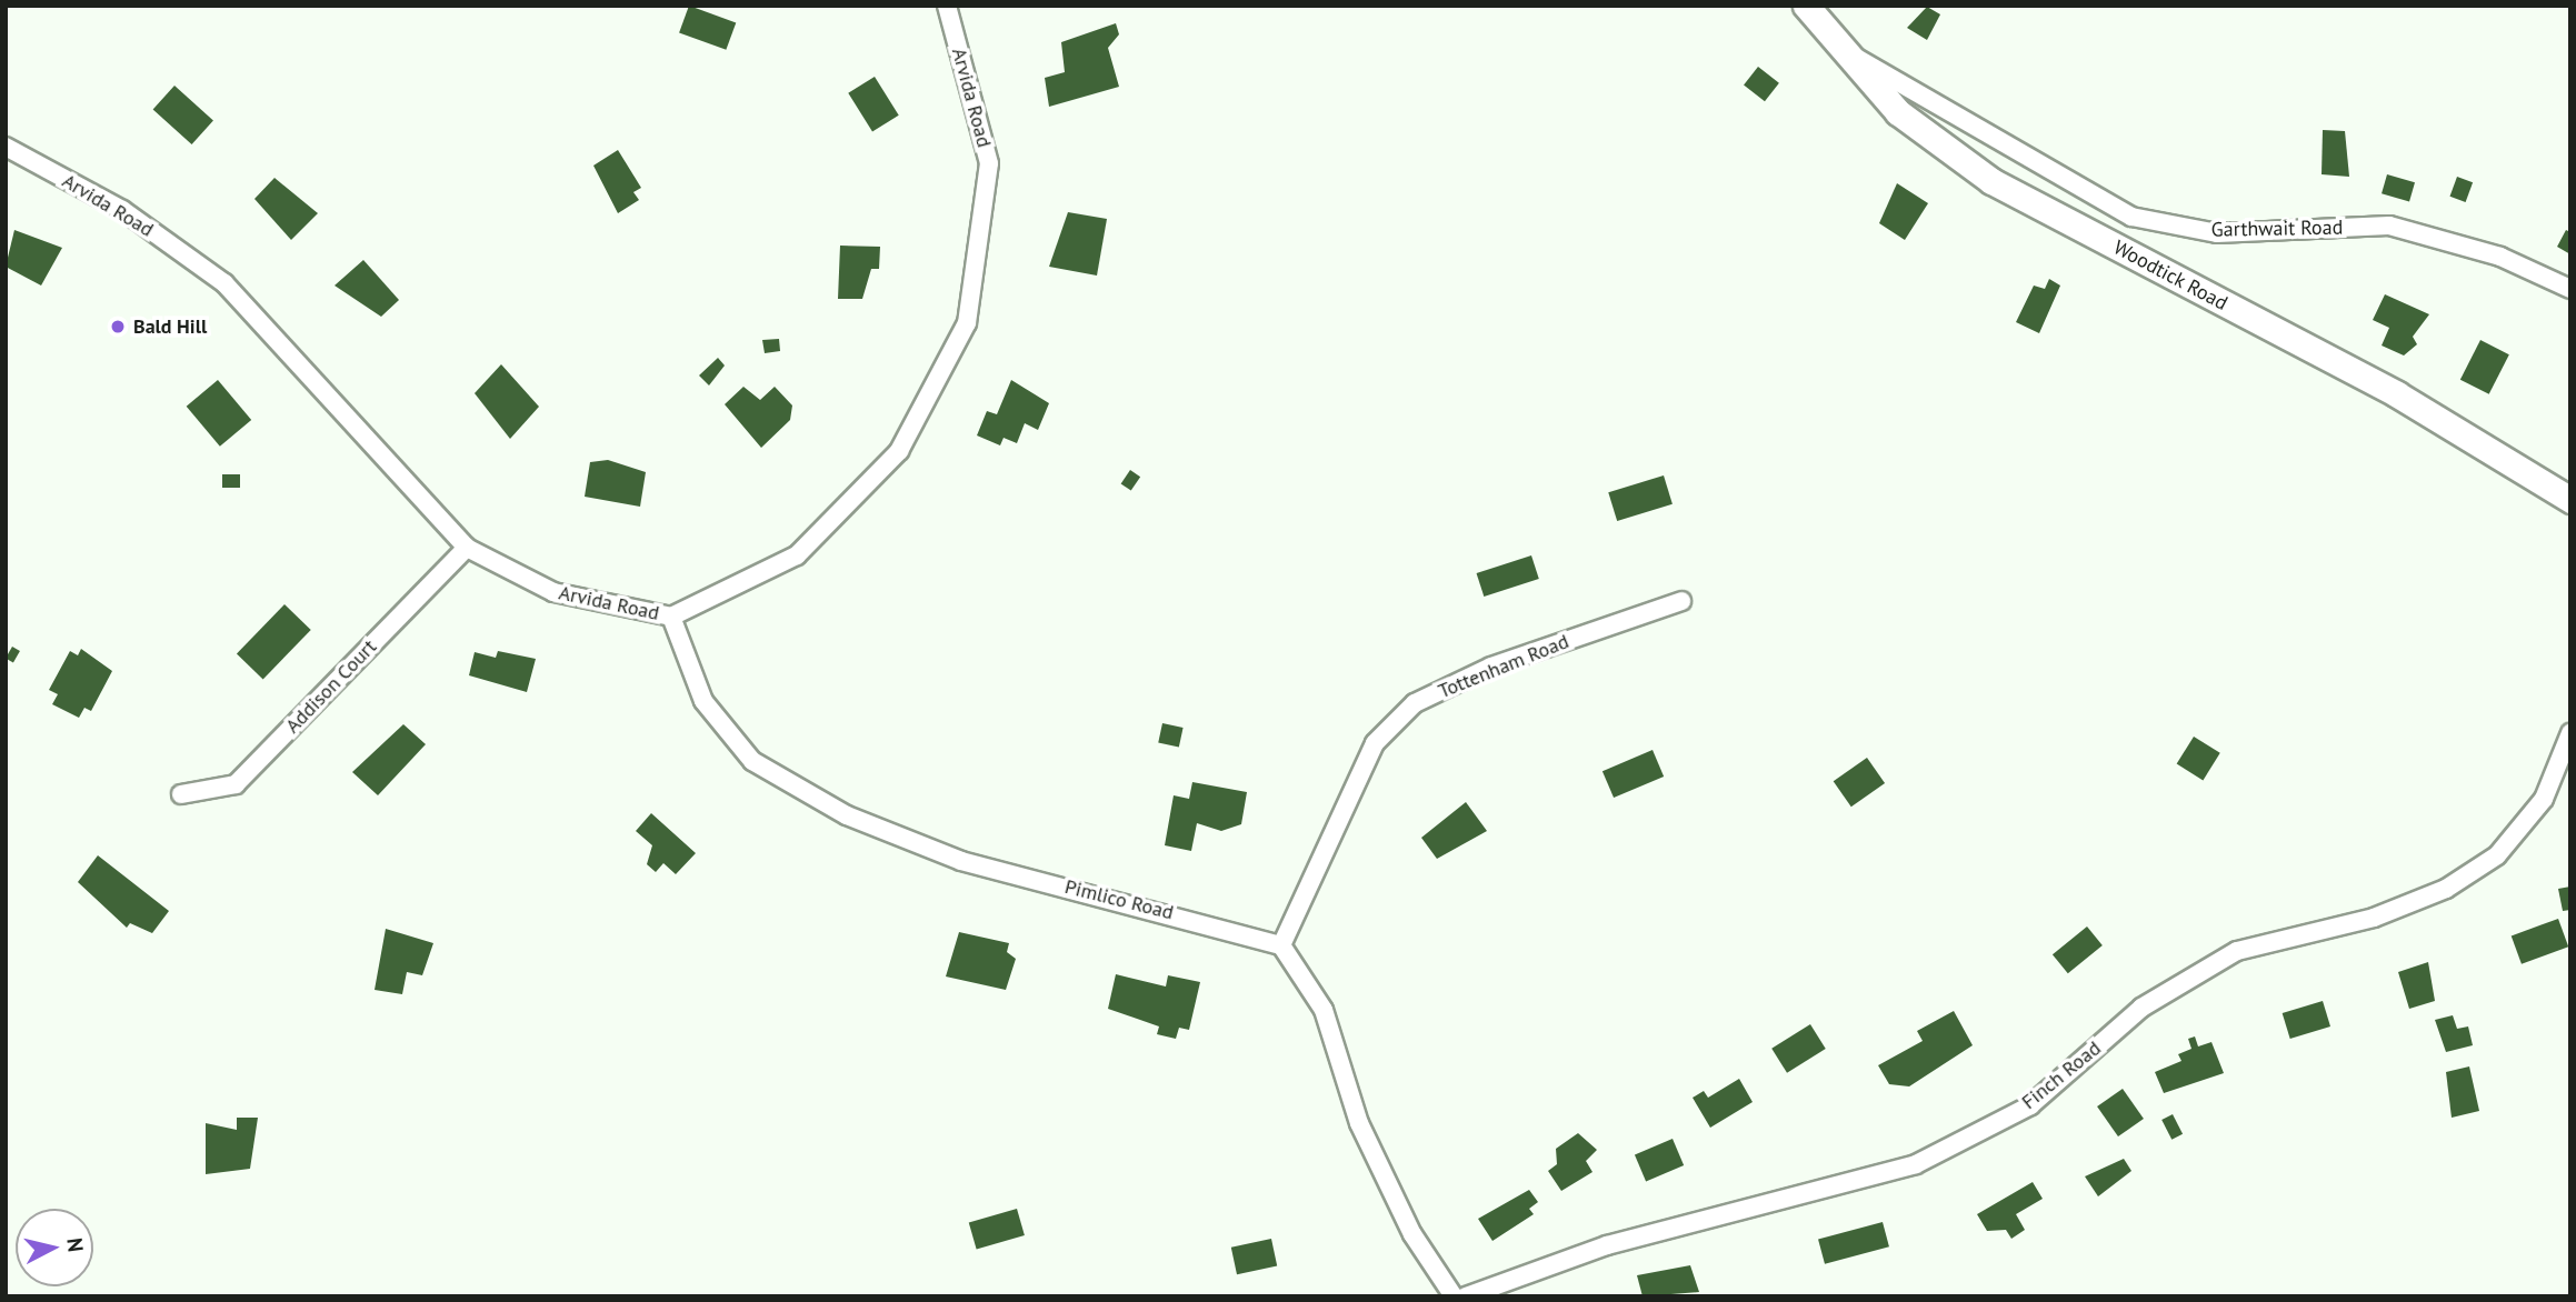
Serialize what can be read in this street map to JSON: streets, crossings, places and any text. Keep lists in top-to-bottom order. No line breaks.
{"streets":{"main road":["Woodtick Road"],"street":["Arvida Road","Garthwait Road","Tottenham Road","Addison Court","Pimlico Road","Finch Road"]},"crossings":[["Arvida Road","Addison Court"],["Arvida Road","Pimlico Road"],["Garthwait Road","Woodtick Road"],["Tottenham Road","Pimlico Road"]],"places":["Bald Hill"],"north":"right"}
